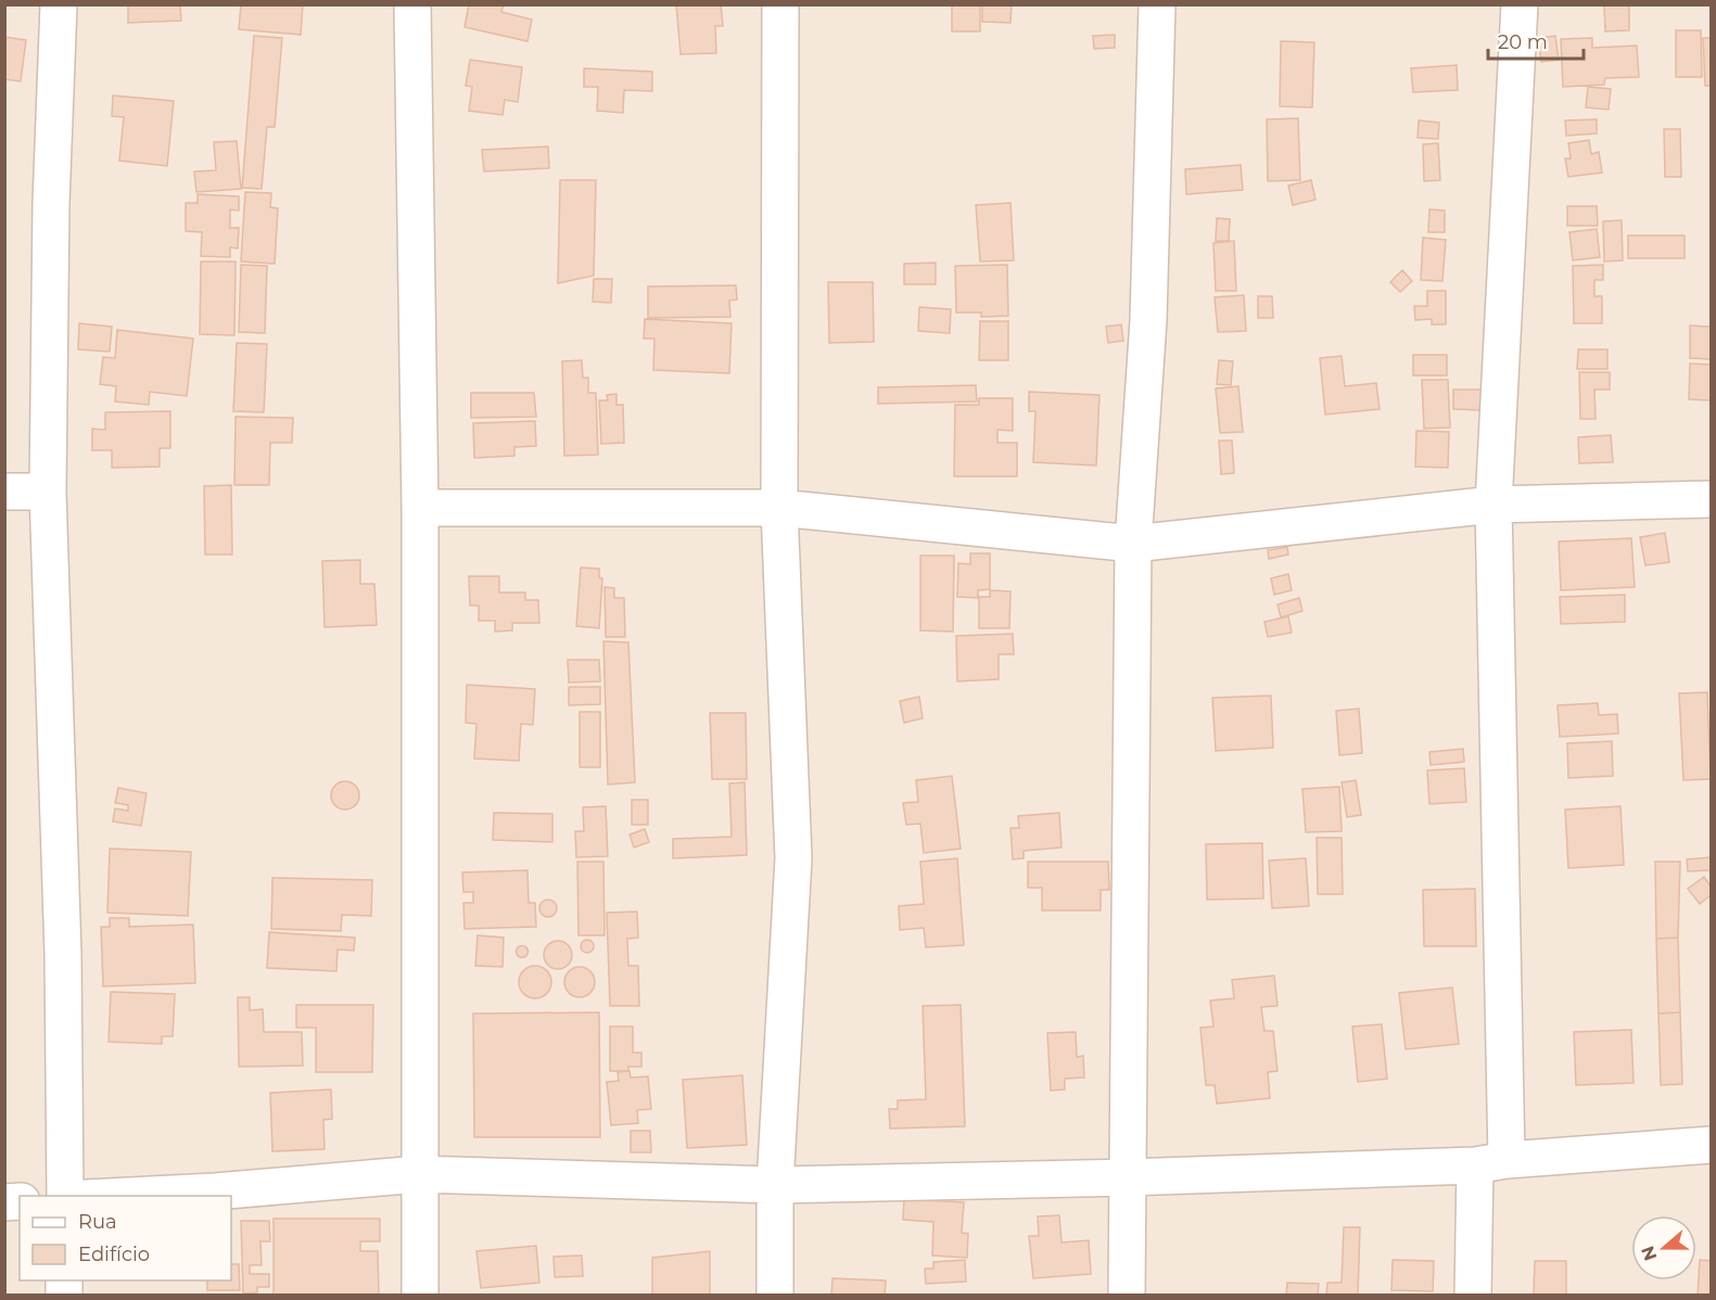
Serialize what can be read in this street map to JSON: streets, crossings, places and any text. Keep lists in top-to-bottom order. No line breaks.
{"legend":["Rua","Edifício"],"scale_bar":"20 m","north":"left"}
